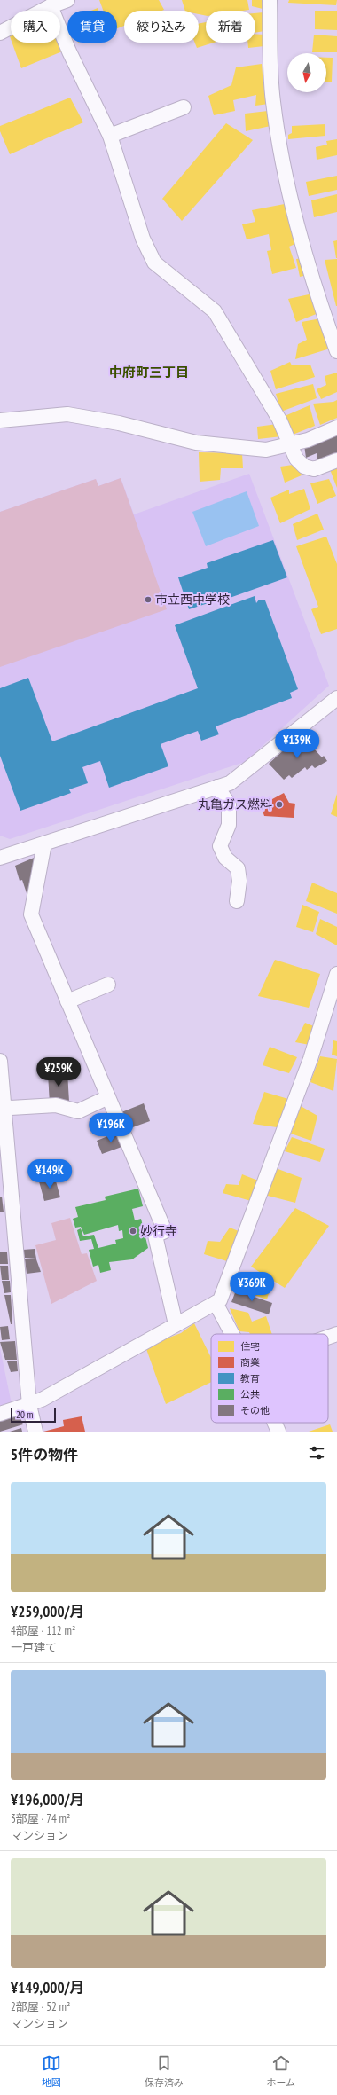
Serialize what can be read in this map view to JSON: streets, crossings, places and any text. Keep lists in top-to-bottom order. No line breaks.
{"districts":["中府町三丁目"],"places":["市立西中学校","丸亀ガス燃料","妙行寺"],"legend":["住宅","商業","教育","公共","その他"],"scale_bar":"20 m","north":"bottom","page":{"chip":["購入","賃貸","絞り込み","新着"],"price":["¥139K","¥259K","¥196K","¥149K","¥369K"],"scale":"20 m","heading":"5件の物件","list":[{"name":"¥259,000/月","note":"4部屋 · 112 m² · 一戸建て"},{"name":"¥196,000/月","note":"3部屋 · 74 m² · マンション"},{"name":"¥149,000/月","note":"2部屋 · 52 m² · マンション"}],"tabs":["地図","保存済み","ホーム"]}}
